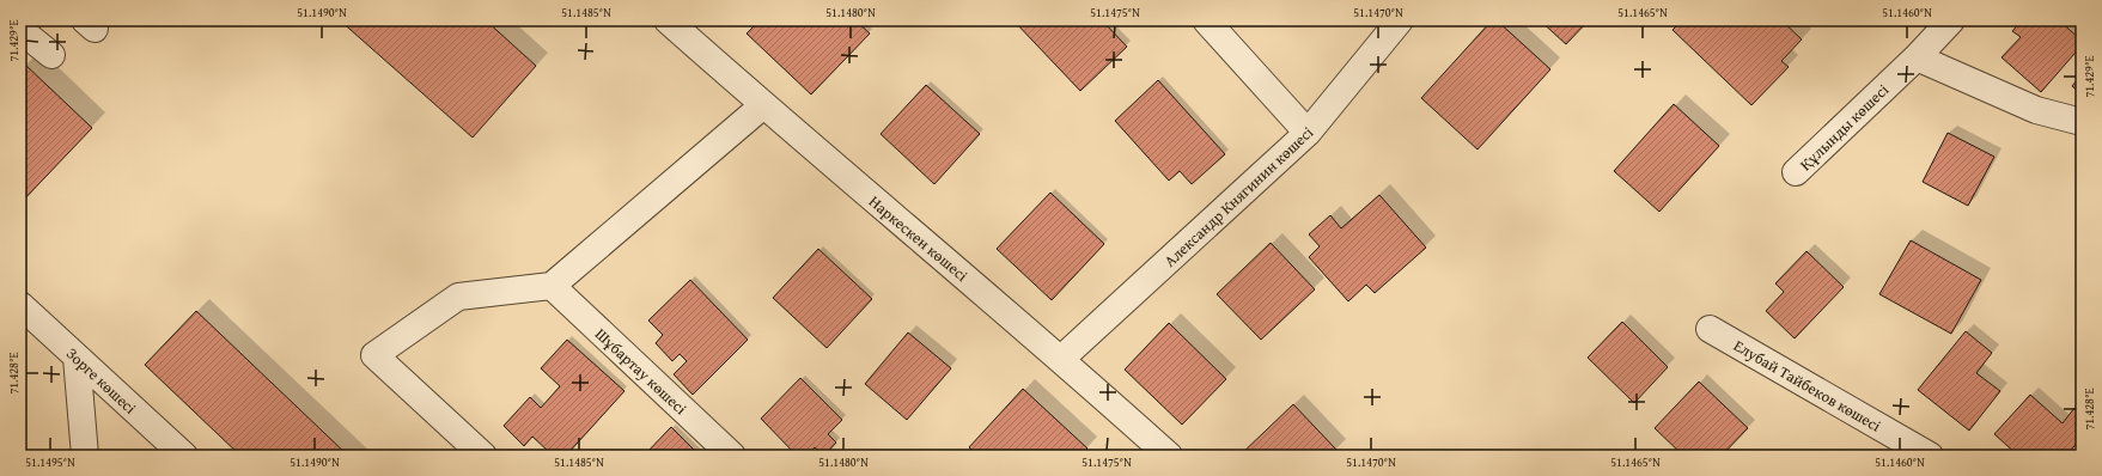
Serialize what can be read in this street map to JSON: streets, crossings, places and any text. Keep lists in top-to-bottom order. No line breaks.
{"streets":{"street":["Құлынды көшесі","Александр Княгинин көшесі","Наркескен көшесі","Шұбартау көшесі","Зорге көшесі","Елубай Тайбеков көшесі"]},"crossings":[["Александр Княгинин көшесі","Наркескен көшесі"]],"coordinates":["51.1490°N","51.1485°N","51.1480°N","51.1475°N","51.1470°N","51.1465°N","51.1460°N","71.429°E","71.428°E","51.1495°N"]}
